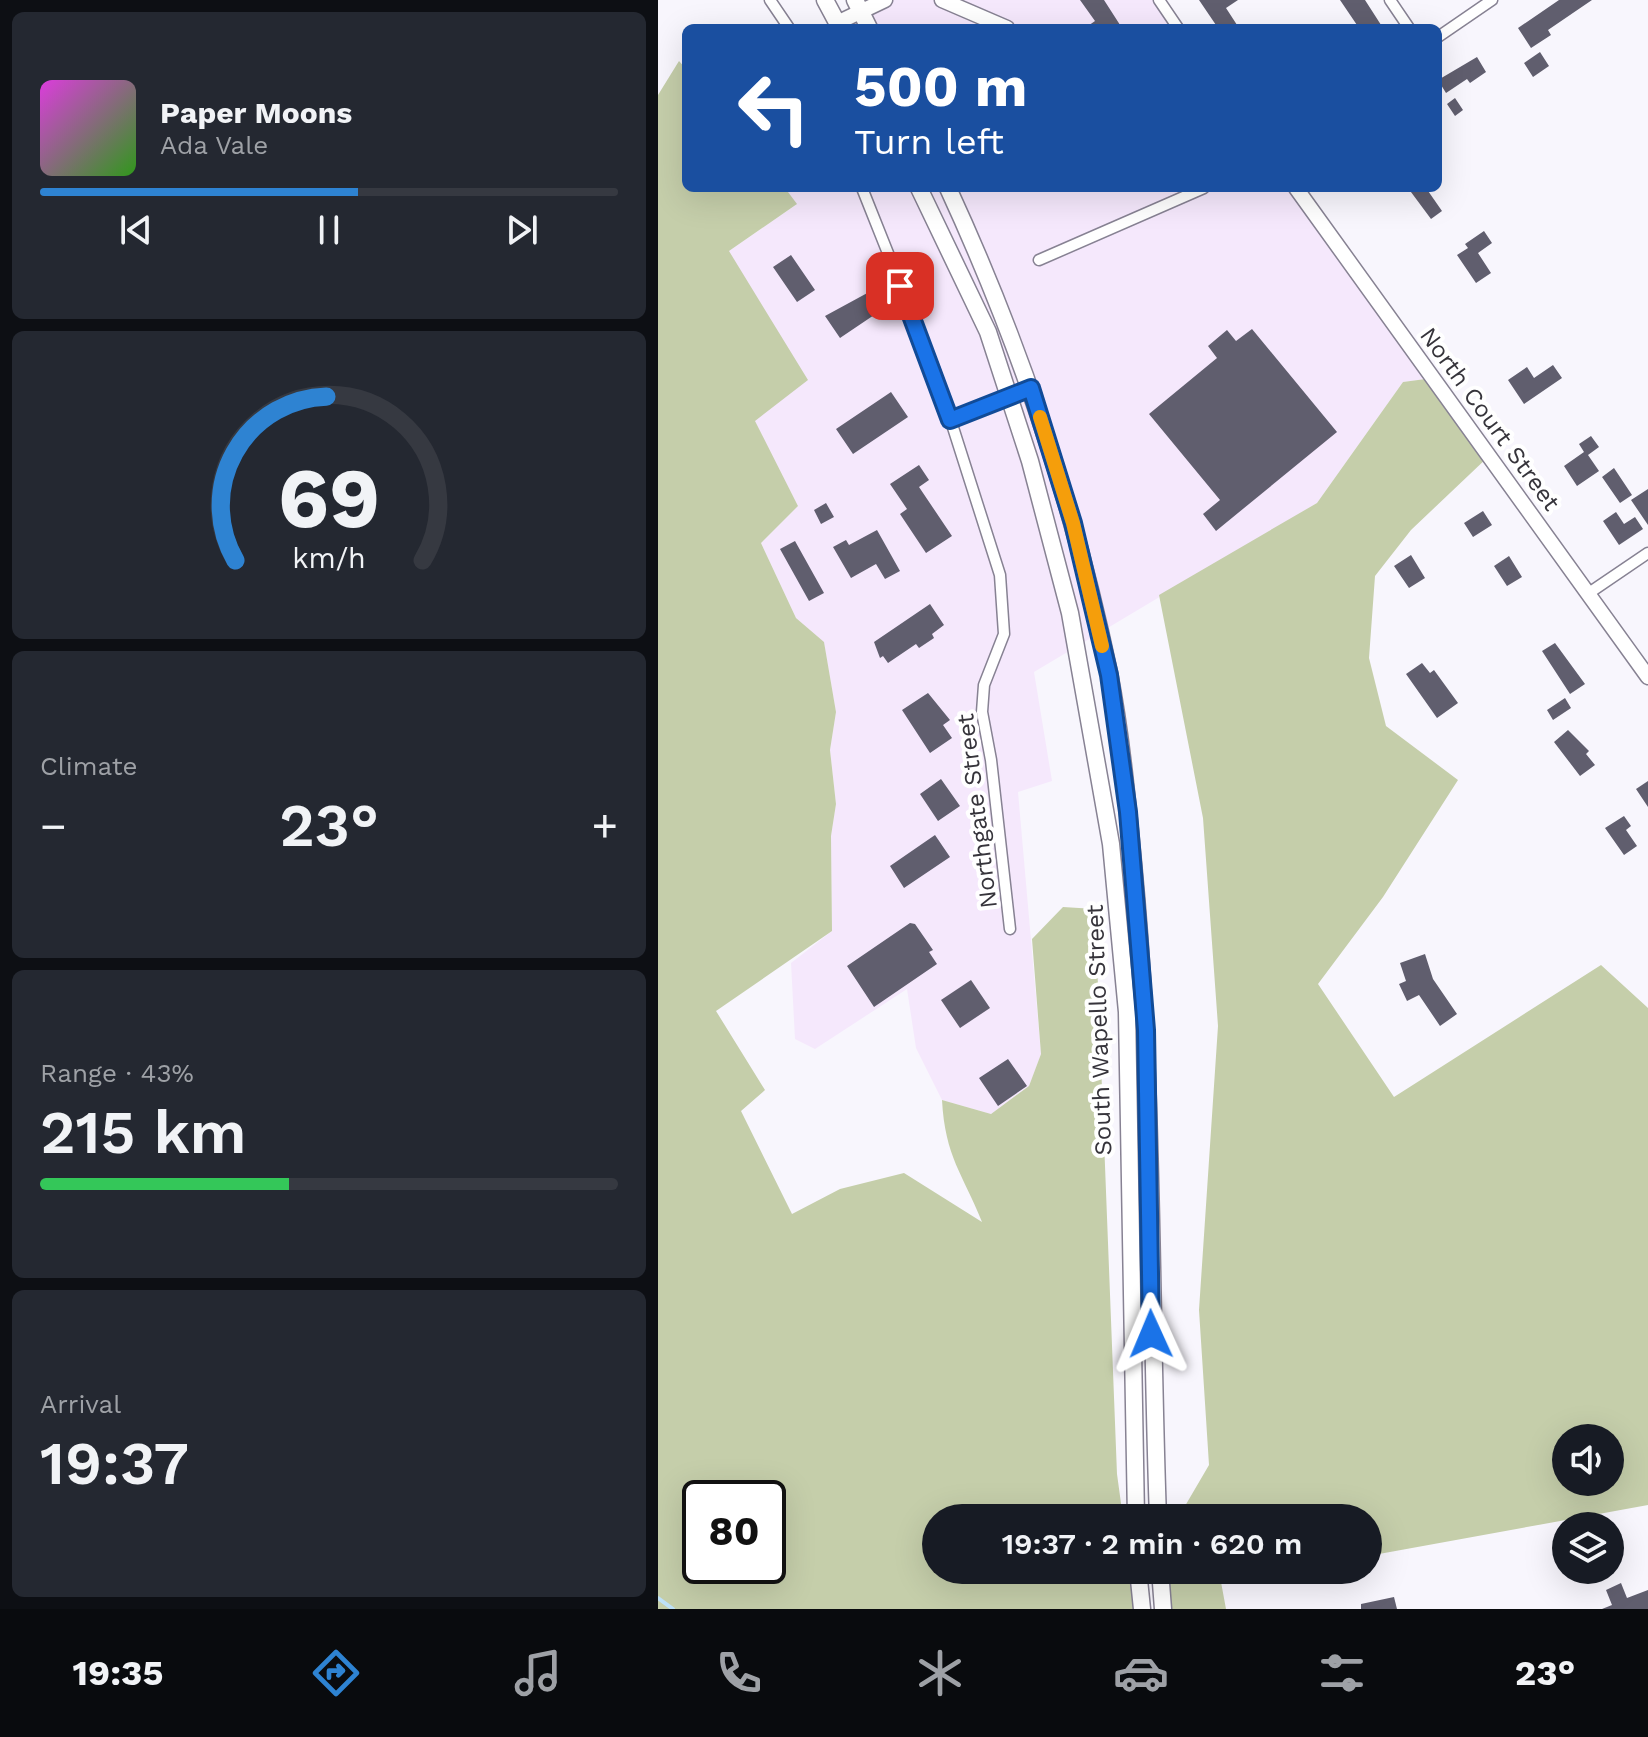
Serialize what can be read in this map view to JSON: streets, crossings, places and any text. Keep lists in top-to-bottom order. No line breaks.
{"streets":{"highway":["South Wapello Street"],"main road":["North Court Street"],"street":["Northgate Street"]},"page":{"turn":["500 m","Turn left"],"song":["Paper Moons","Ada Vale"],"tile":["Climate",["Range · 43%","215 km"],["Arrival","19:37"]],"heat":["−","23°","+"],"limit":"80","trip":"19:37 · 2 min · 620 m","tabs":["19:35","23°"],"gauge":["69","km/h"]}}
